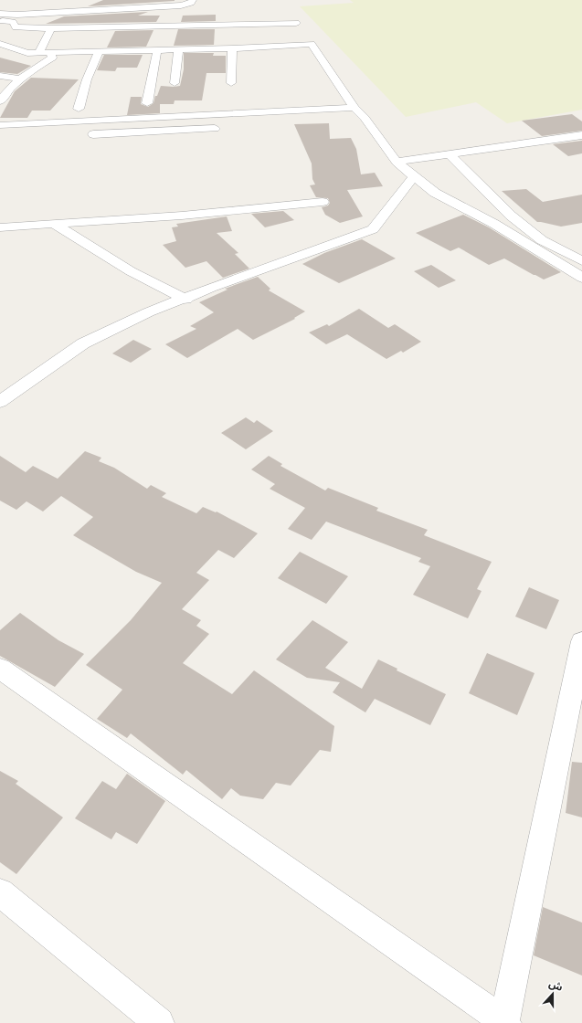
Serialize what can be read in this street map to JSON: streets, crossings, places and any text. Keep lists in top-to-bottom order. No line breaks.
{"north":"top"}
